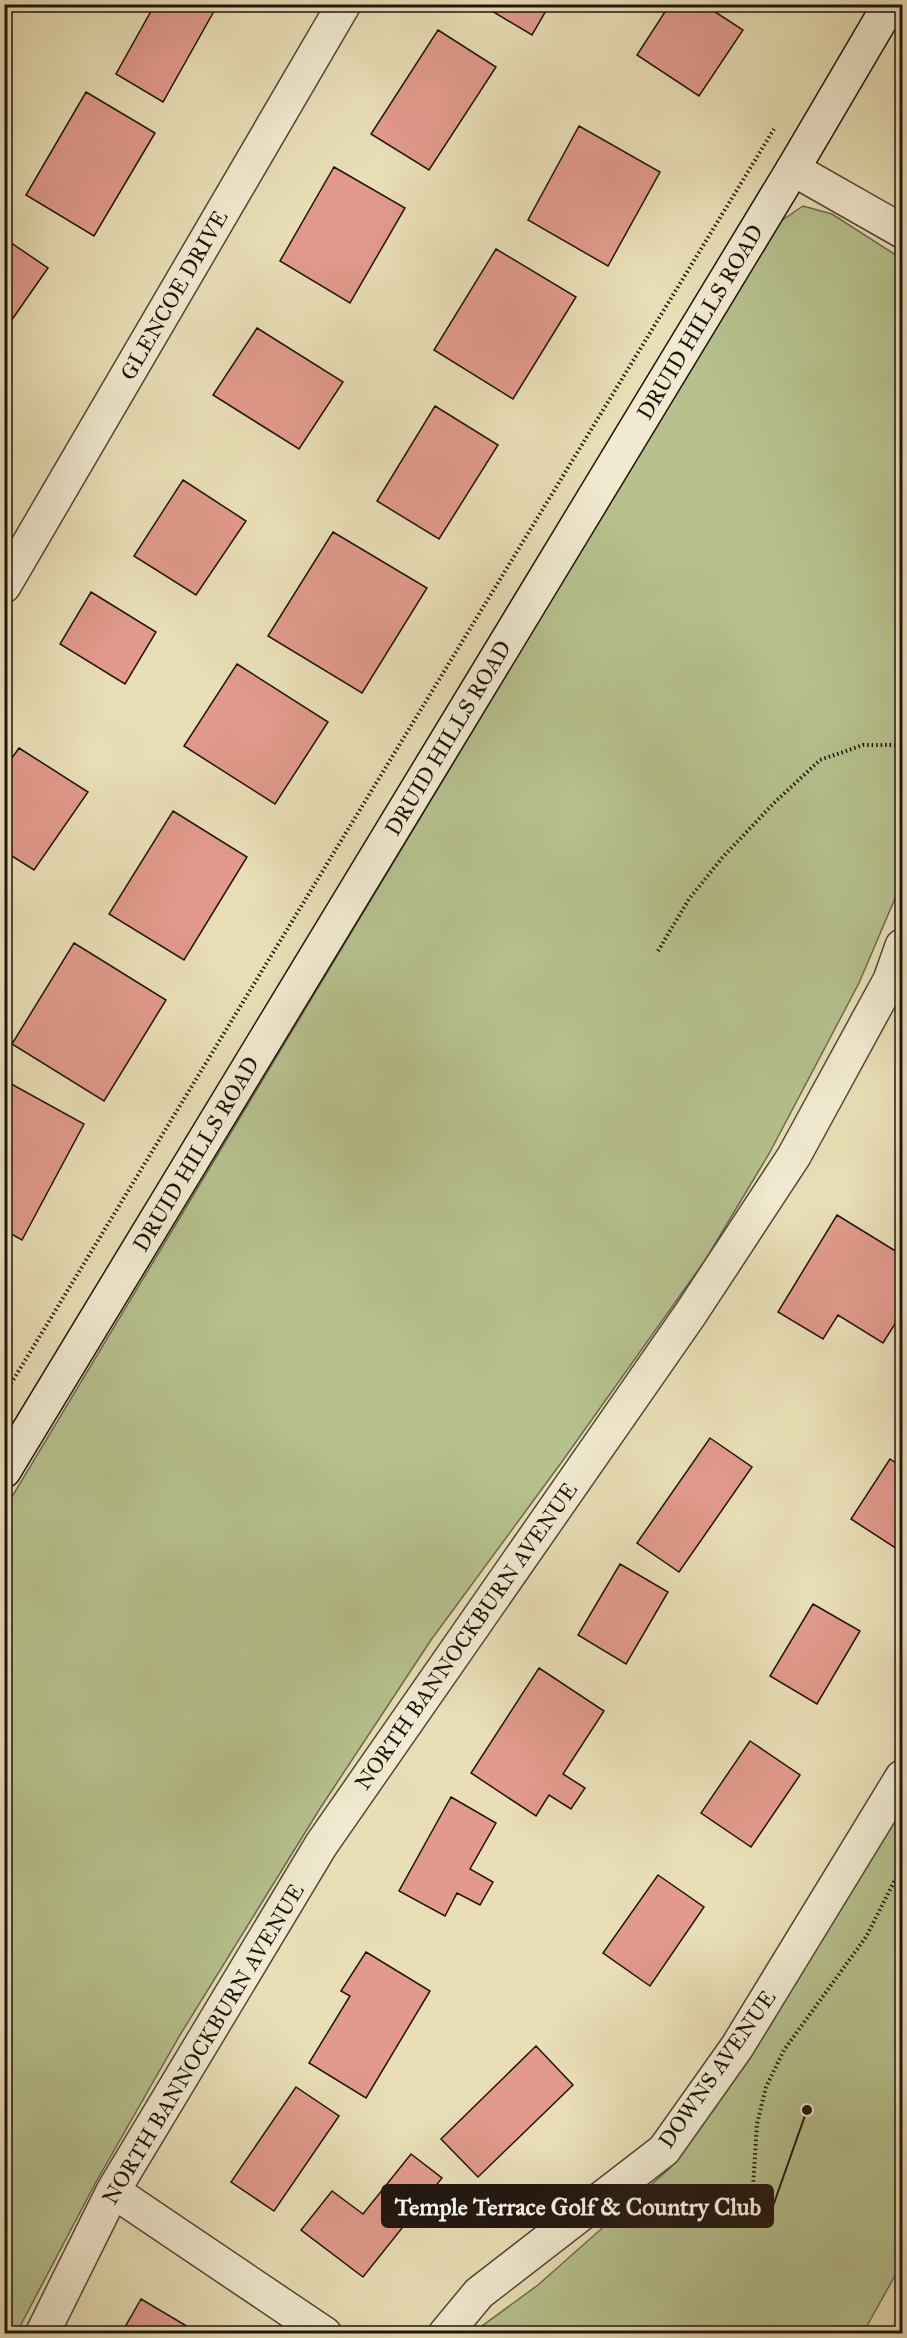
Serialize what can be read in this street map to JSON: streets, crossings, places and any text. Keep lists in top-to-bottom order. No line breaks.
{"streets":{"street":["GLENCOE DRIVE","DRUID HILLS ROAD","NORTH BANNOCKBURN AVENUE","DOWNS AVENUE"]},"places":["Temple Terrace Golf & Country Club"]}
